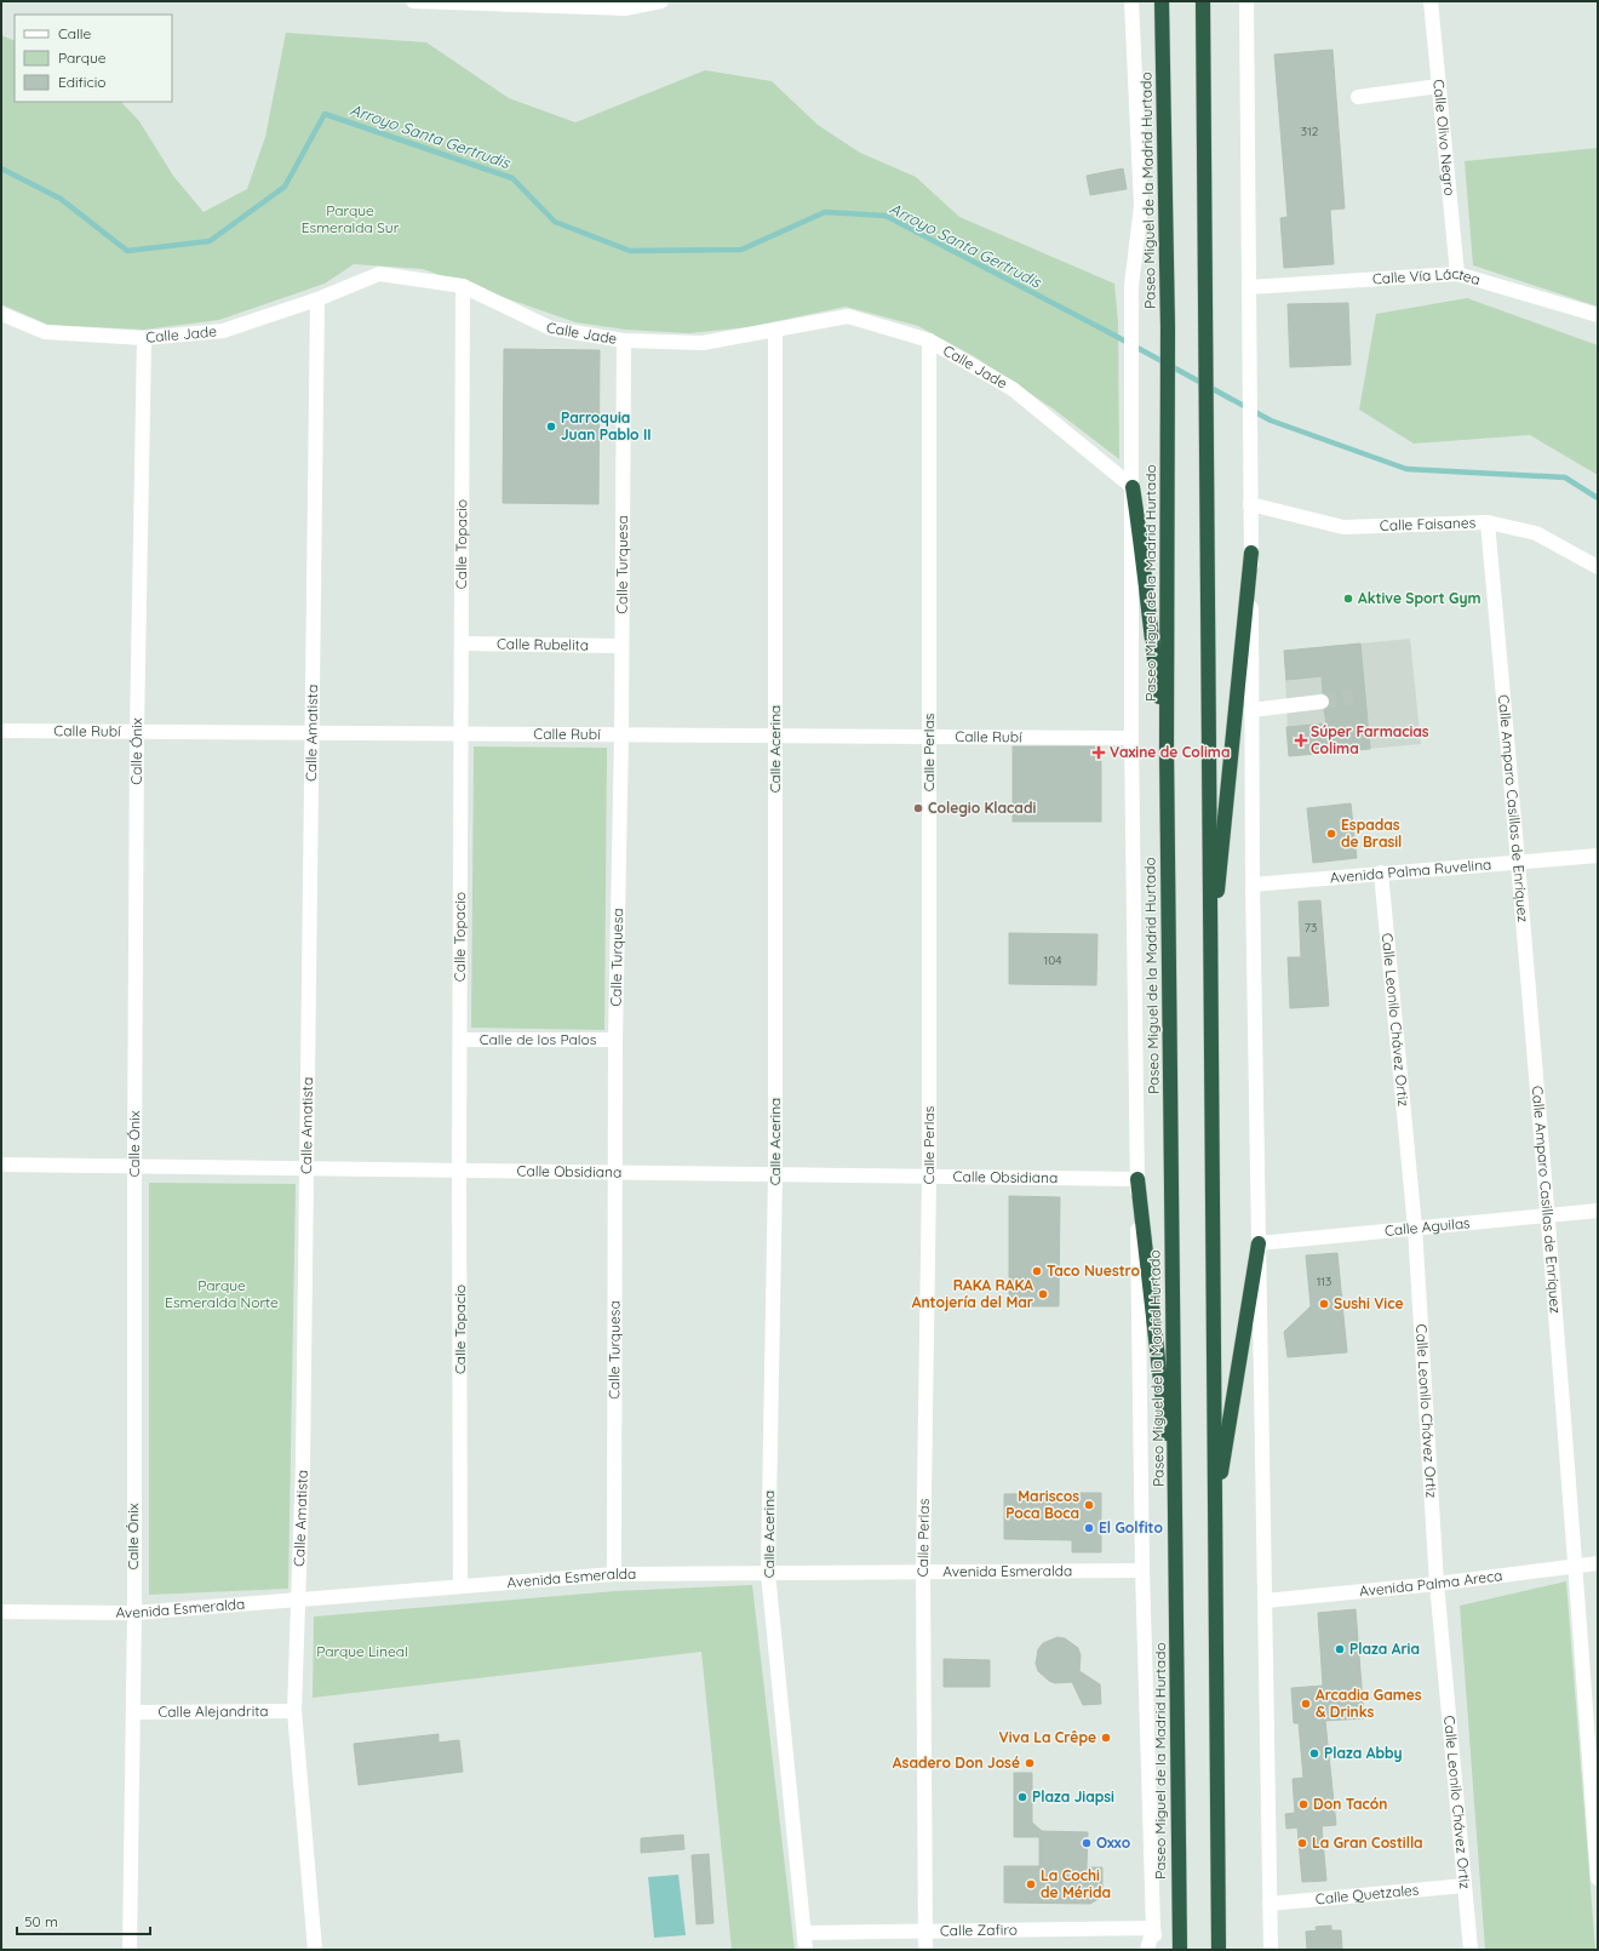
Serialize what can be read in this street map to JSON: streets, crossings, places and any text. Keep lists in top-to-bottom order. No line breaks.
{"streets":{"highway":["Paseo Miguel de la Madrid Hurtado"],"street":["Calle Olivo Negro","Calle Vía Láctea","Calle Jade","Calle Faisanes","Calle Topacio","Calle Turquesa","Calle Rubelita","Calle Rubí","Calle Amatista","Calle Acerina","Calle Ónix","Calle Perlas","Calle Amparo Casillas de Enríquez","Avenida Palma Ruvelina","Calle Leonilo Chávez Ortiz","Calle de los Palos","Calle Obsidiana","Calle Aguilas","Avenida Esmeralda","Avenida Palma Areca","Calle Alejandrita","Calle Quetzales","Calle Zafiro"]},"crossings":[["Calle Olivo Negro","Calle Vía Láctea"],["Calle Jade","Calle Topacio"],["Calle Jade","Calle Turquesa"],["Calle Jade","Calle Amatista"],["Calle Jade","Calle Acerina"],["Calle Jade","Calle Ónix"],["Calle Jade","Calle Perlas"],["Calle Faisanes","Calle Amparo Casillas de Enríquez"],["Calle Topacio","Calle Rubelita"],["Calle Topacio","Calle Rubí"],["Calle Topacio","Calle de los Palos"],["Calle Topacio","Calle Obsidiana"],["Calle Topacio","Avenida Esmeralda"],["Calle Turquesa","Calle Rubelita"],["Calle Turquesa","Calle Rubí"],["Calle Turquesa","Calle de los Palos"],["Calle Turquesa","Calle Obsidiana"],["Calle Turquesa","Avenida Esmeralda"],["Calle Rubí","Calle Amatista"],["Calle Rubí","Calle Acerina"],["Calle Rubí","Calle Ónix"],["Calle Rubí","Calle Perlas"],["Calle Amatista","Calle Obsidiana"],["Calle Amatista","Avenida Esmeralda"],["Calle Amatista","Calle Alejandrita"],["Calle Acerina","Calle Obsidiana"],["Calle Acerina","Avenida Esmeralda"],["Calle Acerina","Calle Zafiro"],["Calle Ónix","Calle Obsidiana"],["Calle Ónix","Avenida Esmeralda"],["Calle Ónix","Calle Alejandrita"],["Calle Perlas","Calle Obsidiana"],["Calle Perlas","Avenida Esmeralda"],["Calle Perlas","Calle Zafiro"],["Calle Amparo Casillas de Enríquez","Avenida Palma Ruvelina"],["Calle Amparo Casillas de Enríquez","Calle Aguilas"],["Calle Amparo Casillas de Enríquez","Avenida Palma Areca"],["Avenida Palma Ruvelina","Calle Leonilo Chávez Ortiz"],["Calle Leonilo Chávez Ortiz","Calle Aguilas"],["Calle Leonilo Chávez Ortiz","Avenida Palma Areca"],["Calle Leonilo Chávez Ortiz","Calle Quetzales"]],"water":["Arroyo Santa Gertrudis"],"parks":["Parque Esmeralda Sur","Parque Esmeralda Norte","Parque Lineal"],"places":{"other":["Parroquia Juan Pablo II","Aktive Sport Gym","Colegio Klacadi","Espadas de Brasil","Taco Nuestro","RAKA RAKA Antojería del Mar","Sushi Vice","Mariscos Poca Boca","El Golfito","Plaza Aria","Arcadia Games & Drinks","Viva La Crêpe","Plaza Abby","Asadero Don José","Plaza Jiapsi","Don Tacón","Oxxo","La Gran Costilla","La Cochi de Mérida"],"health":["Súper Farmacias Colima","Vaxine de Colima"]},"house_numbers":["312","73","104","113"],"legend":["Calle","Parque","Edificio"],"scale_bar":"50 m"}
